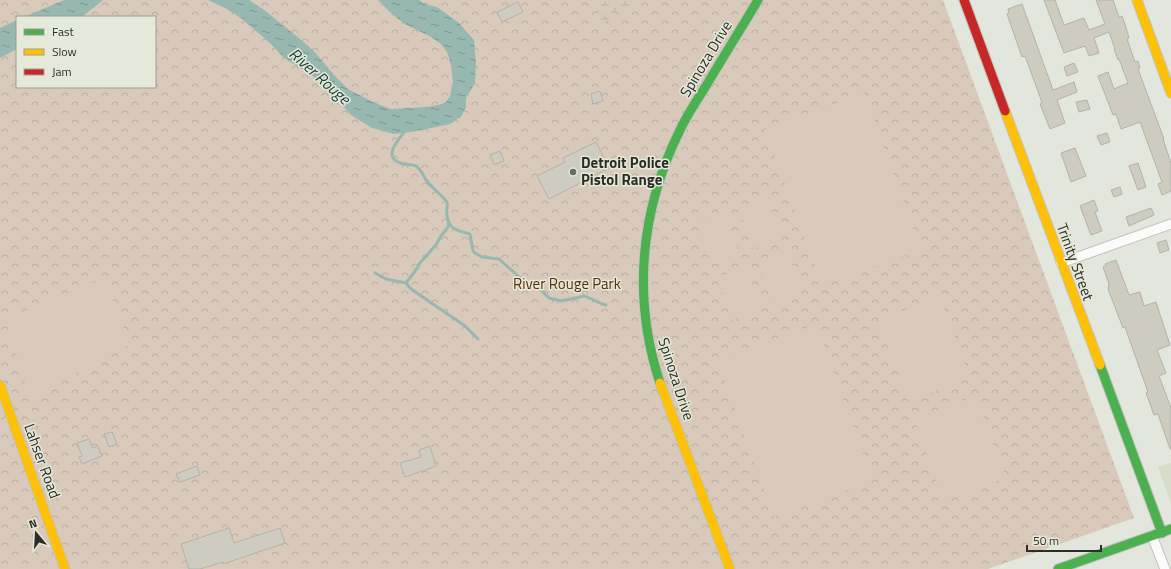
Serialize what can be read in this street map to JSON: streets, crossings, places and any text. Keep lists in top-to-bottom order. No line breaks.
{"streets":{"street":["Spinoza Drive","Trinity Street","Lahser Road"]},"water":["River Rouge"],"parks":["River Rouge Park"],"places":["Detroit Police Pistol Range"],"legend":["Fast","Slow","Jam"],"scale_bar":"50 m","north":"top"}
